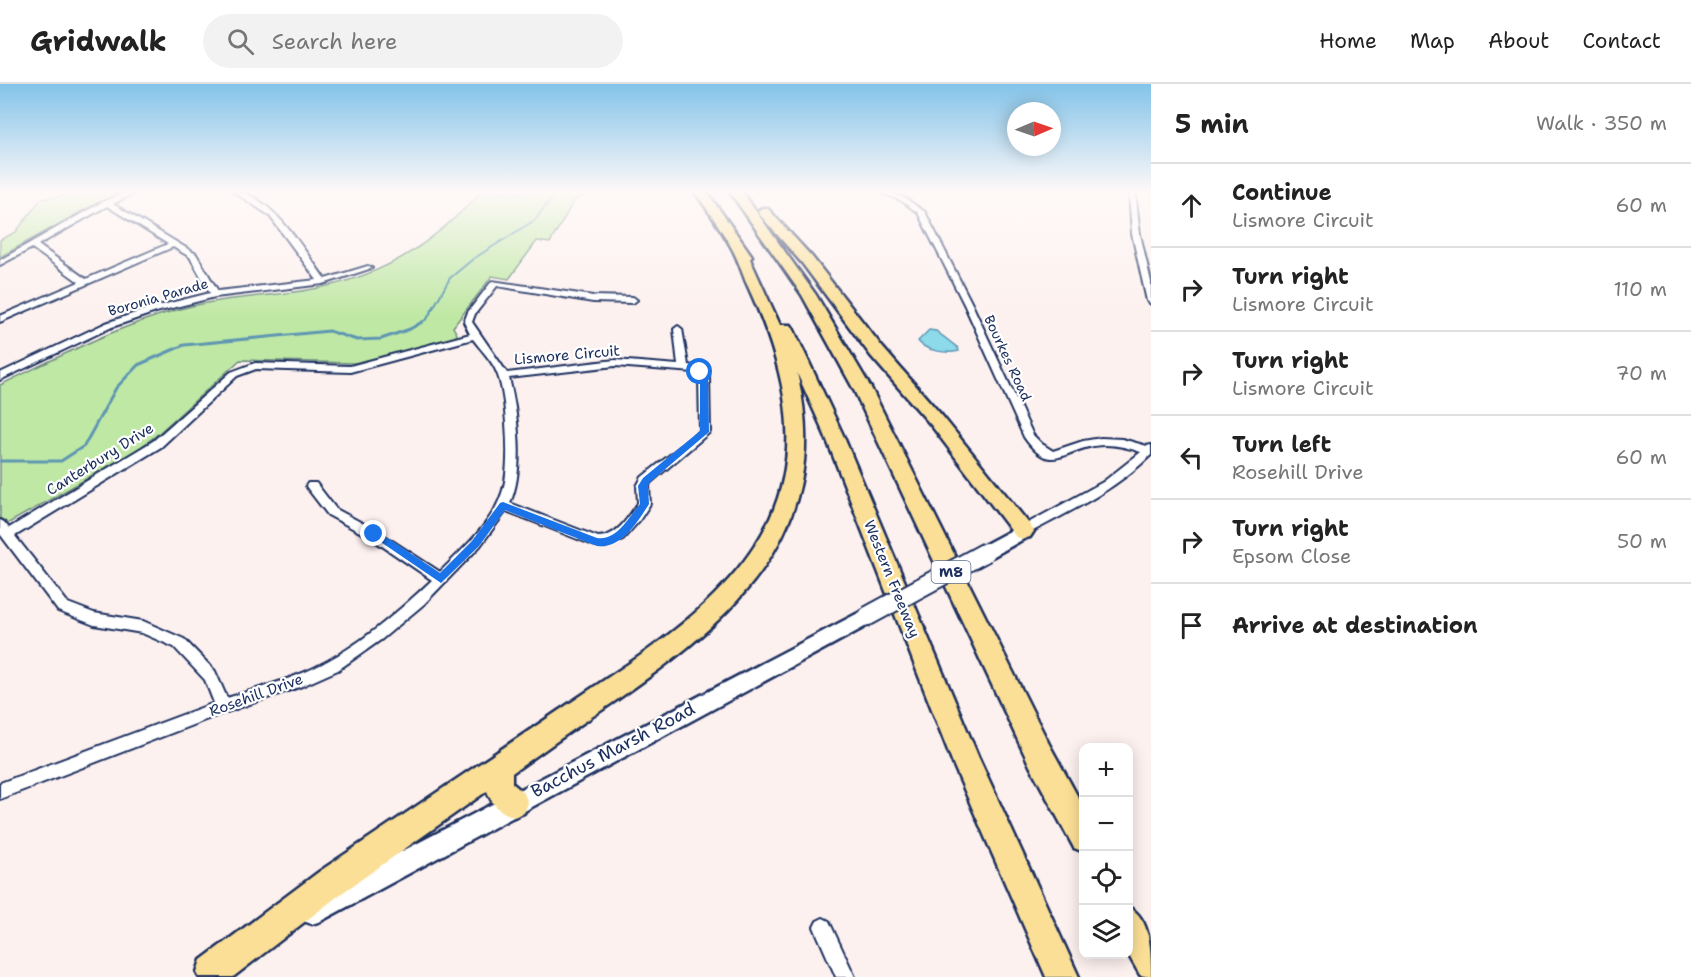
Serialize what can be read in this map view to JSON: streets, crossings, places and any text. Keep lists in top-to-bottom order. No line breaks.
{"streets":{"highway":["M8","Western Freeway"],"main road":["Bacchus Marsh Road"],"street":["Boronia Parade","Lismore Circuit","Bourkes Road","Canterbury Drive","Rosehill Drive"]},"crossings":[["Lismore Circuit","Rosehill Drive"],["Canterbury Drive","Rosehill Drive"]],"north":"right","page":{"header":"Gridwalk","search":"Search here","nav":["Home","Map","About","Contact"],"heading":["5 min","Walk · 350 m"],"list":[["Continue","Lismore Circuit","60 m"],["Turn right","Lismore Circuit","110 m"],["Turn right","Lismore Circuit","70 m"],["Turn left","Rosehill Drive","60 m"],["Turn right","Epsom Close","50 m"],"Arrive at destination"],"map_buttons":["+","−"]}}
